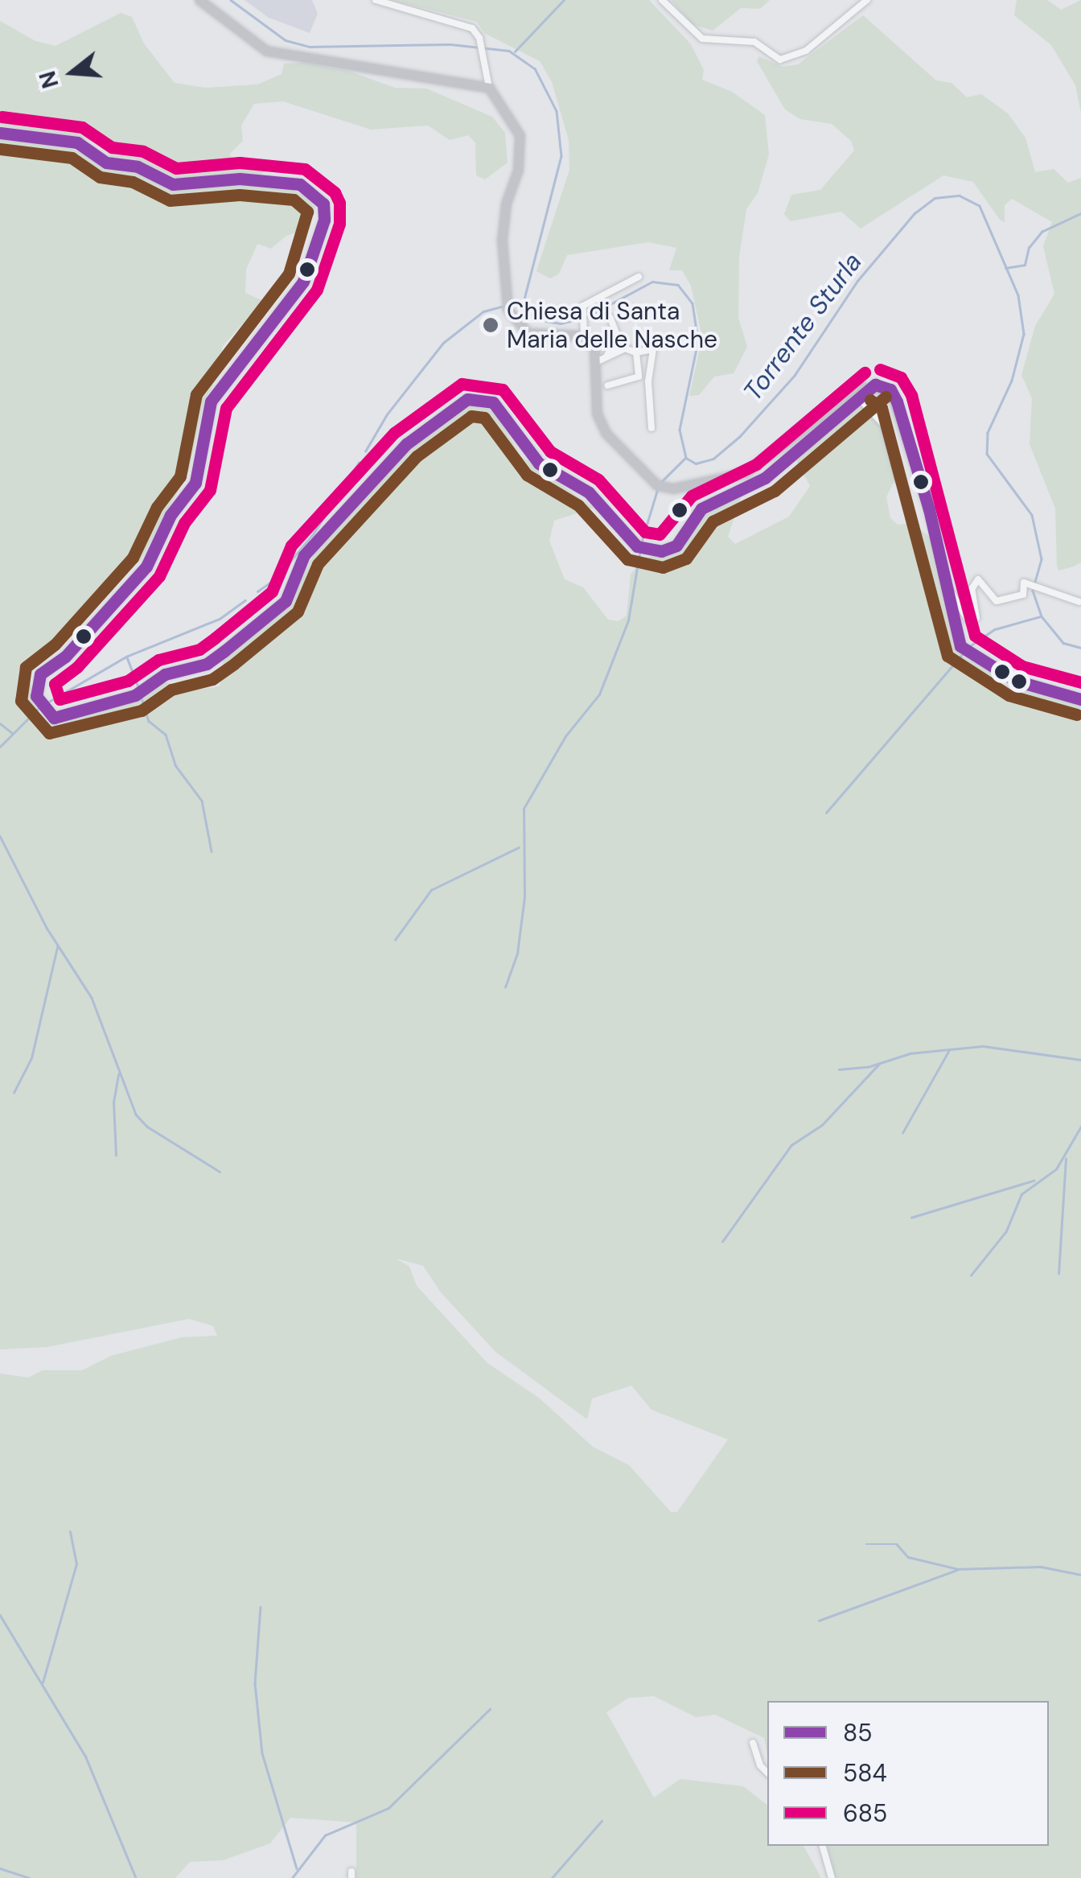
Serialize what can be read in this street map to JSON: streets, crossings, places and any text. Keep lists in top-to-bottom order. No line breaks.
{"water":["Torrente Sturla"],"places":["Chiesa di Santa Maria delle Nasche"],"lines":["transit line 685","transit line 85","transit line 584"],"legend":["85","584","685"],"north":"left"}
